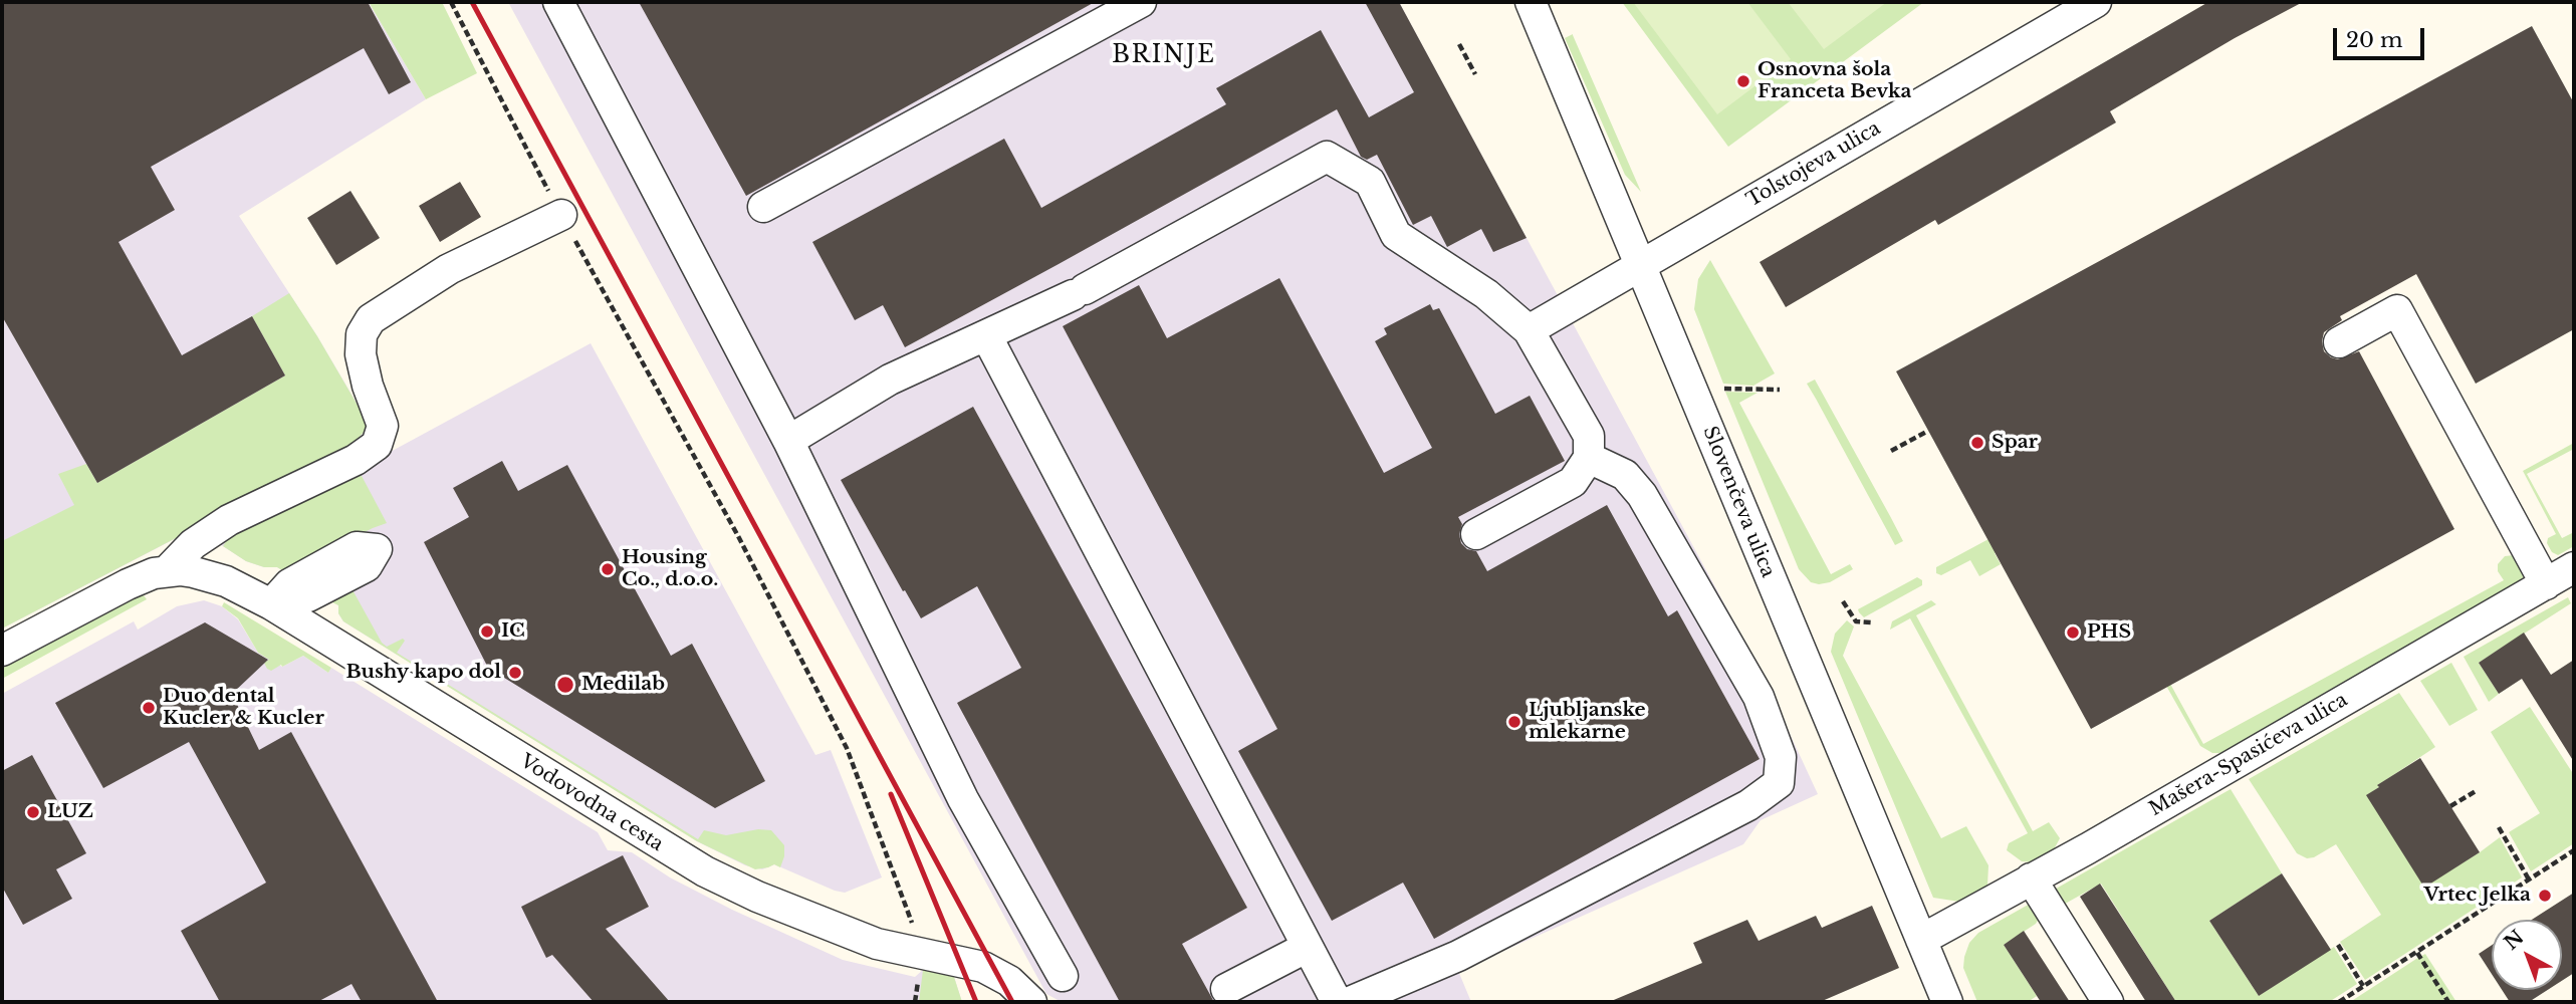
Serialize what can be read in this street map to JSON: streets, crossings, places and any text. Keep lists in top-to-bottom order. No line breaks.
{"streets":{"street":["Tolstojeva ulica","Slovenčeva ulica","Mašera-Spasićeva ulica","Vodovodna cesta"]},"crossings":[["Tolstojeva ulica","Slovenčeva ulica"],["Slovenčeva ulica","Mašera-Spasićeva ulica"]],"districts":["BRINJE"],"places":["Osnovna šola Franceta Bevka","Spar","Housing Co., d.o.o.","IC","PHS","Bushy kapo dol","Medilab","Duo dental Kucler & Kucler","Ljubljanske mlekarne","LUZ","Vrtec Jelka"],"scale_bar":"20 m","north":"top left"}
